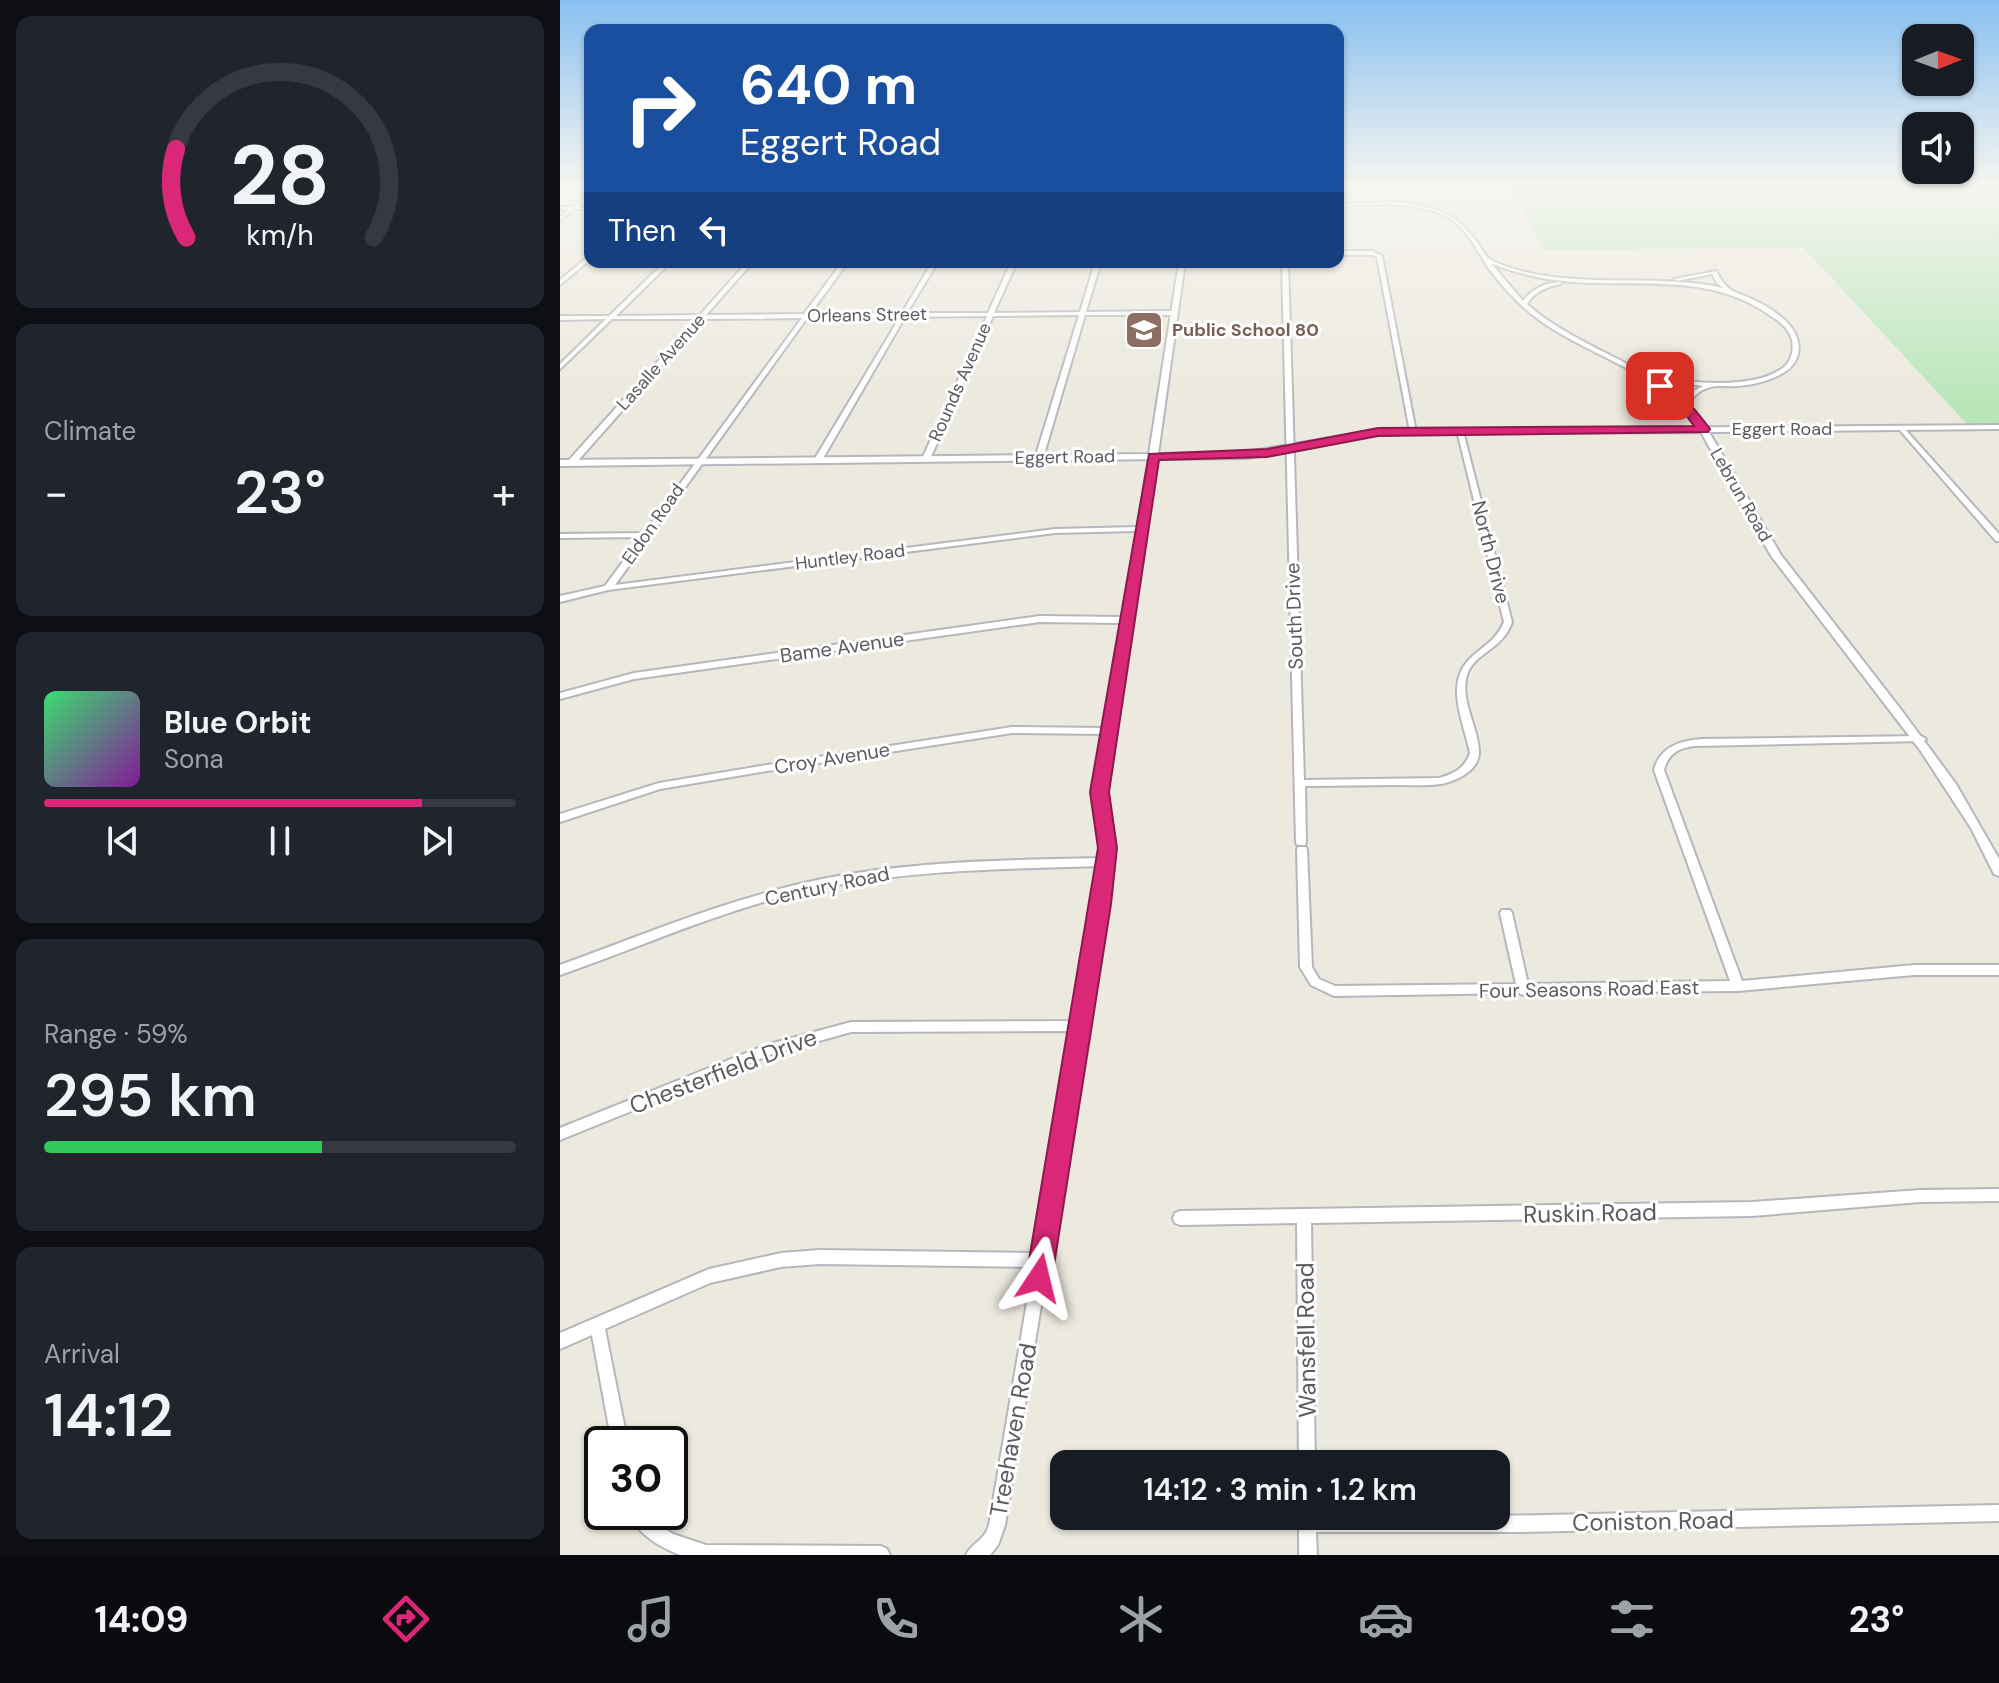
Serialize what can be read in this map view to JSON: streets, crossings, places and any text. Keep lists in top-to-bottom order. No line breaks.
{"streets":{"street":["Orleans Street","Lasalle Avenue","Rounds Avenue","Eggert Road","Lebrun Road","Eldon Road","North Drive","Huntley Road","South Drive","Bame Avenue","Croy Avenue","Century Road","Four Seasons Road East","Chesterfield Drive","Ruskin Road","Wansfell Road","Treehaven Road","Coniston Road"]},"crossings":[["Orleans Street","Lasalle Avenue"],["Orleans Street","Rounds Avenue"],["Orleans Street","Eldon Road"],["Lasalle Avenue","Eggert Road"],["Rounds Avenue","Eggert Road"],["Eggert Road","Lebrun Road"],["Eggert Road","Eldon Road"],["Eggert Road","North Drive"],["Eggert Road","South Drive"],["Eggert Road","Treehaven Road"],["Eldon Road","Huntley Road"],["North Drive","South Drive"],["North Drive","Four Seasons Road East"],["Huntley Road","Treehaven Road"],["South Drive","Four Seasons Road East"],["Bame Avenue","Treehaven Road"],["Croy Avenue","Treehaven Road"],["Century Road","Treehaven Road"],["Chesterfield Drive","Treehaven Road"],["Ruskin Road","Wansfell Road"]],"places":{"school or university":["Public School 80"]},"north":"right","page":{"turn":["640 m","Eggert Road"],"then":"Then","tile":["Climate",["Range · 59%","295 km"],["Arrival","14:12"]],"heat":["−","23°","+"],"song":["Blue Orbit","Sona"],"limit":"30","trip":"14:12 · 3 min · 1.2 km","tabs":["14:09","23°"],"gauge":["28","km/h"]}}
